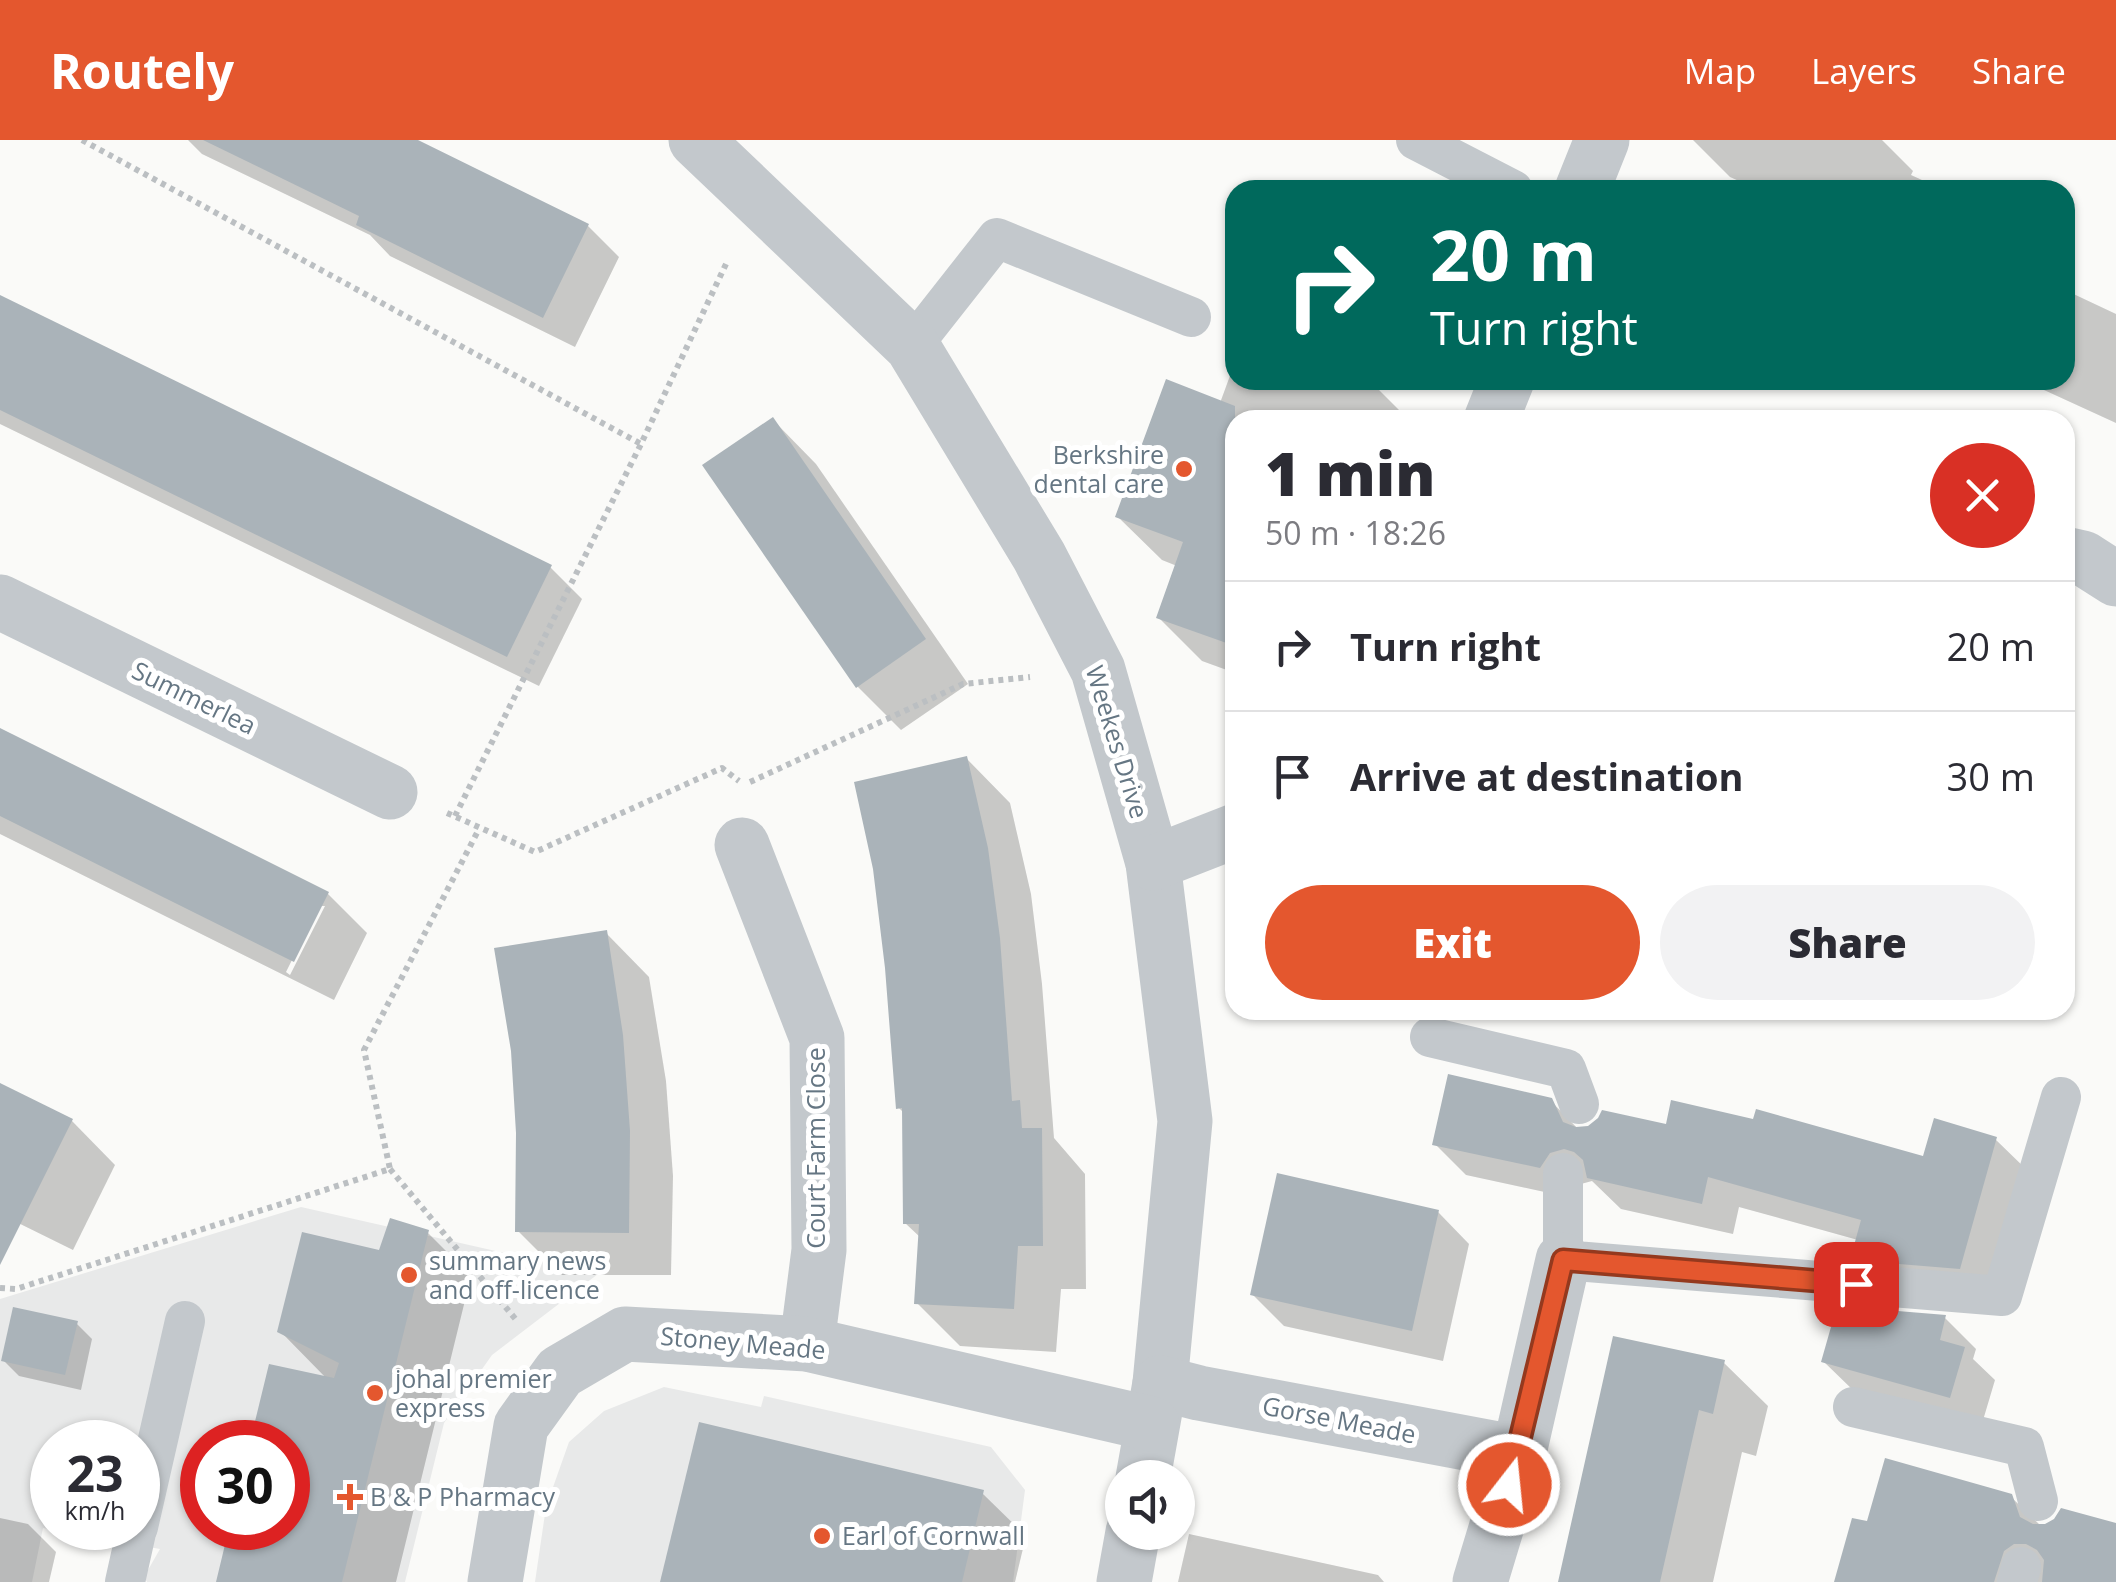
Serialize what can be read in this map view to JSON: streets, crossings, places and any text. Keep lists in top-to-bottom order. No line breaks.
{"streets":{"street":["Summerlea","Weekes Drive","Court Farm Close","Stoney Meade","Gorse Meade"]},"crossings":[["Weekes Drive","Stoney Meade"],["Weekes Drive","Gorse Meade"],["Court Farm Close","Stoney Meade"],["Stoney Meade","Gorse Meade"]],"places":{"other":["Berkshire dental care","summary news and off-licence","johal premier express","Earl of Cornwall"],"health":["B & P Pharmacy"]},"page":{"header":"Routely","nav":["Map","Layers","Share"],"turn":["20 m","Turn right"],"heading":["1 min","50 m · 18:26"],"list":[{"name":"Turn right","value":"20 m"},{"name":"Arrive at destination","value":"30 m"}],"buttons":["Exit","Share"],"speed":"23 km/h","limit":"30"}}
